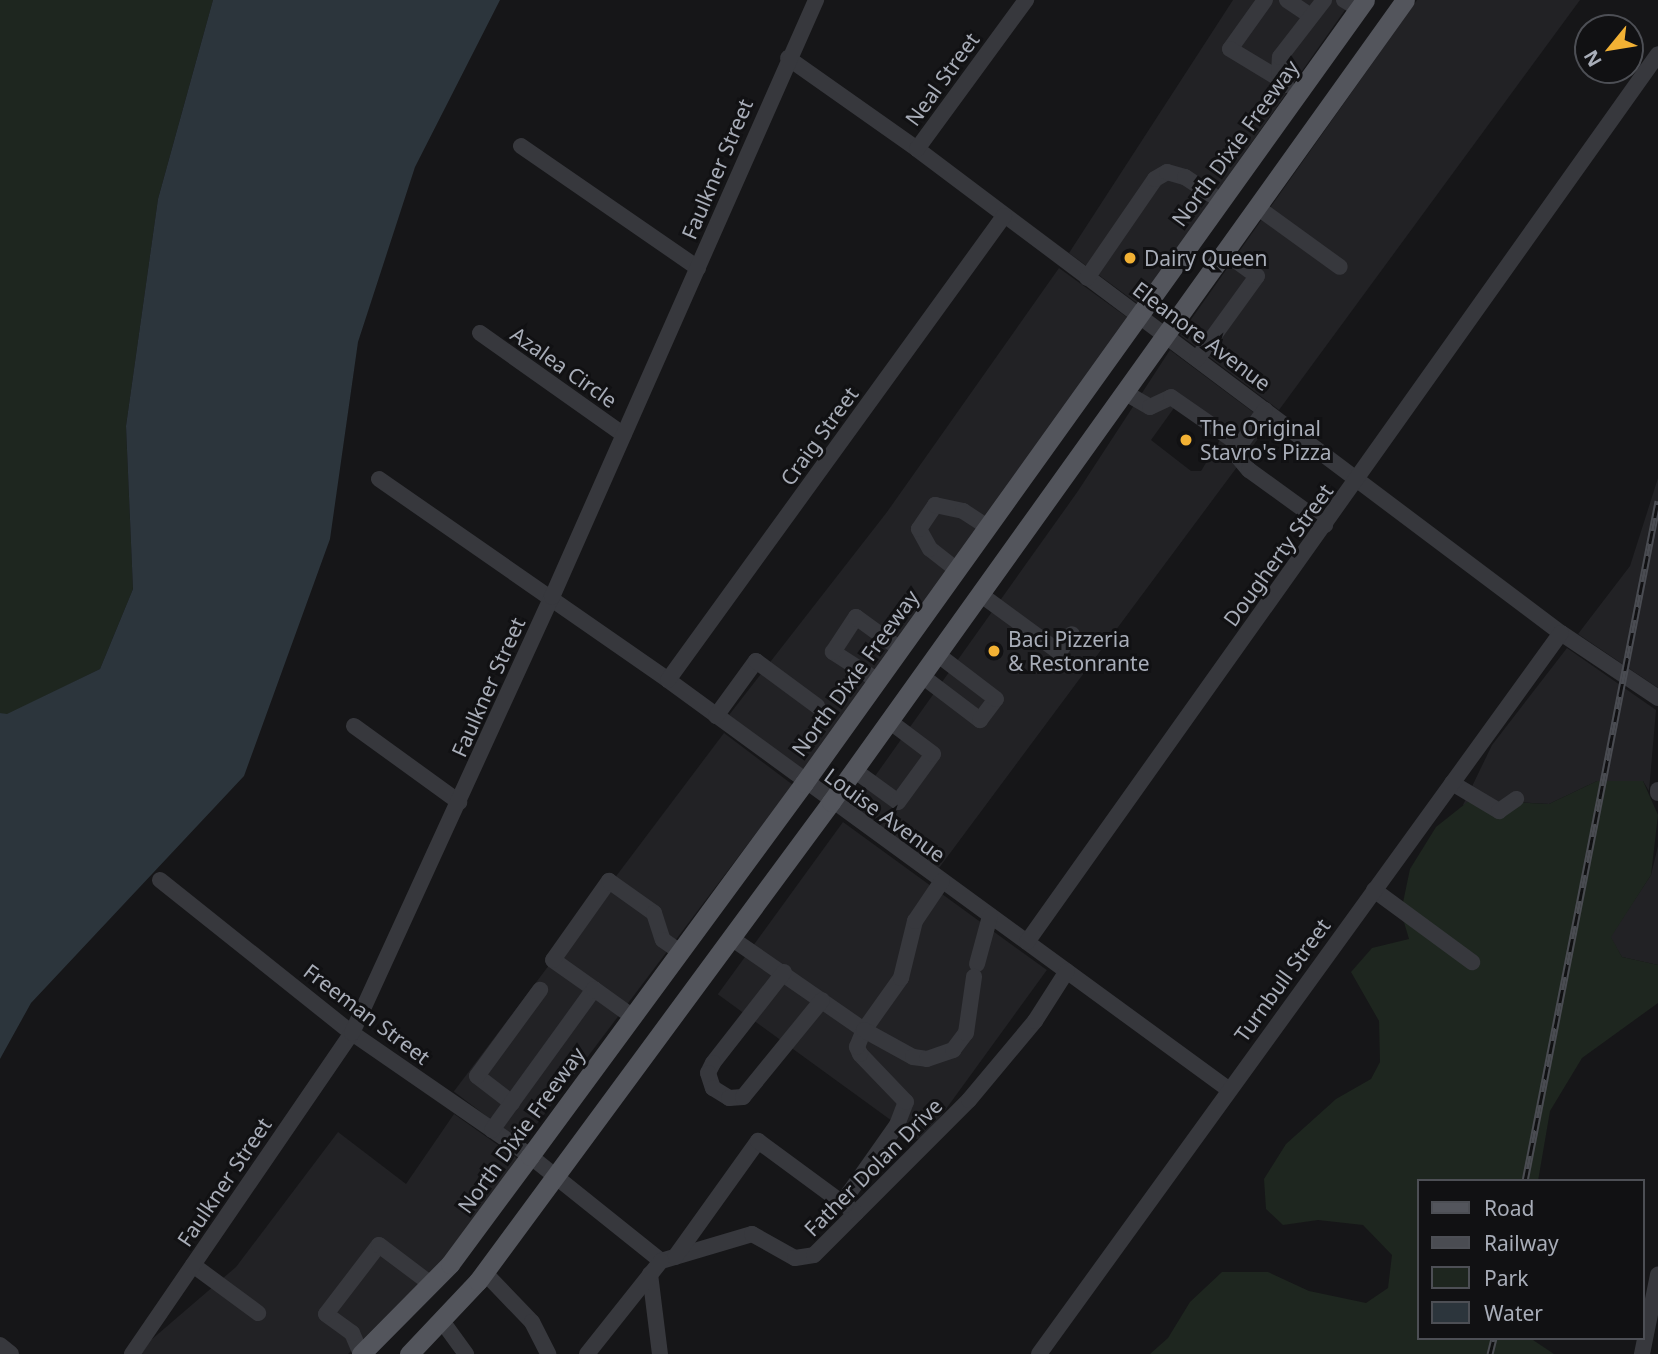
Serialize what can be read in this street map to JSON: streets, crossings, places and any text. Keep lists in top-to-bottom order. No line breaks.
{"streets":{"main road":["North Dixie Freeway"],"street":["Neal Street","Faulkner Street","Eleanore Avenue","Azalea Circle","Craig Street","Dougherty Street","Louise Avenue","Turnbull Street","Freeman Street","Father Dolan Drive"]},"crossings":[["Neal Street","Eleanore Avenue"],["North Dixie Freeway","Eleanore Avenue"],["North Dixie Freeway","Louise Avenue"],["North Dixie Freeway","Freeman Street"],["Faulkner Street","Eleanore Avenue"],["Faulkner Street","Azalea Circle"],["Faulkner Street","Louise Avenue"],["Faulkner Street","Freeman Street"],["Eleanore Avenue","Craig Street"],["Eleanore Avenue","Dougherty Street"],["Eleanore Avenue","Turnbull Street"],["Craig Street","Louise Avenue"],["Dougherty Street","Louise Avenue"],["Louise Avenue","Turnbull Street"],["Louise Avenue","Father Dolan Drive"]],"places":["Dairy Queen","The Original Stavro's Pizza","Baci Pizzeria & Restonrante"],"legend":["Road","Railway","Park","Water"],"north":"bottom left"}
